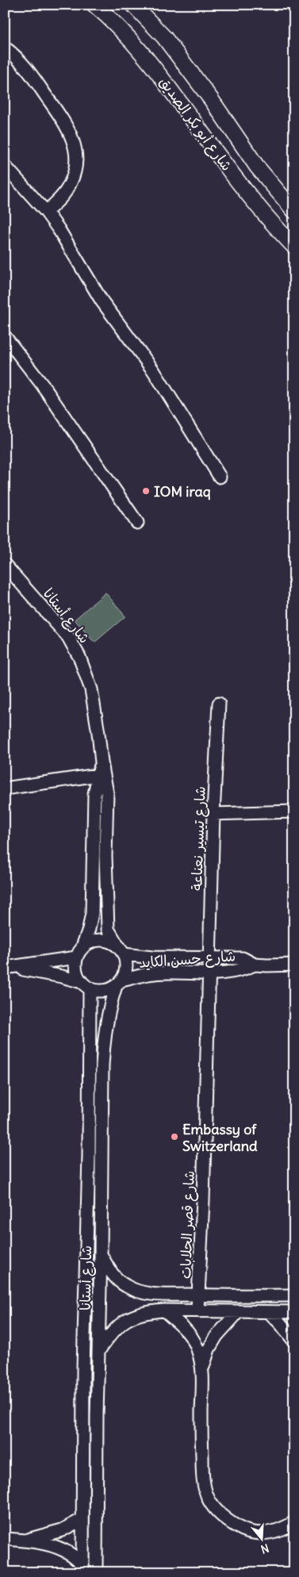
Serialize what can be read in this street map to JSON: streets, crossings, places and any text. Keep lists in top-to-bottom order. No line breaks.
{"streets":{"main road":["شارع أبو بكر الصديق"],"street":["شارع أستانا","شارع تيسير نعناعة","شارع حسن الكايد","شارع قصر الحلابات"]},"crossings":[["شارع أستانا","شارع حسن الكايد"],["شارع تيسير نعناعة","شارع حسن الكايد"],["شارع تيسير نعناعة","شارع قصر الحلابات"],["شارع حسن الكايد","شارع قصر الحلابات"]],"places":["IOM iraq","Embassy of Switzerland"],"north":"bottom"}
